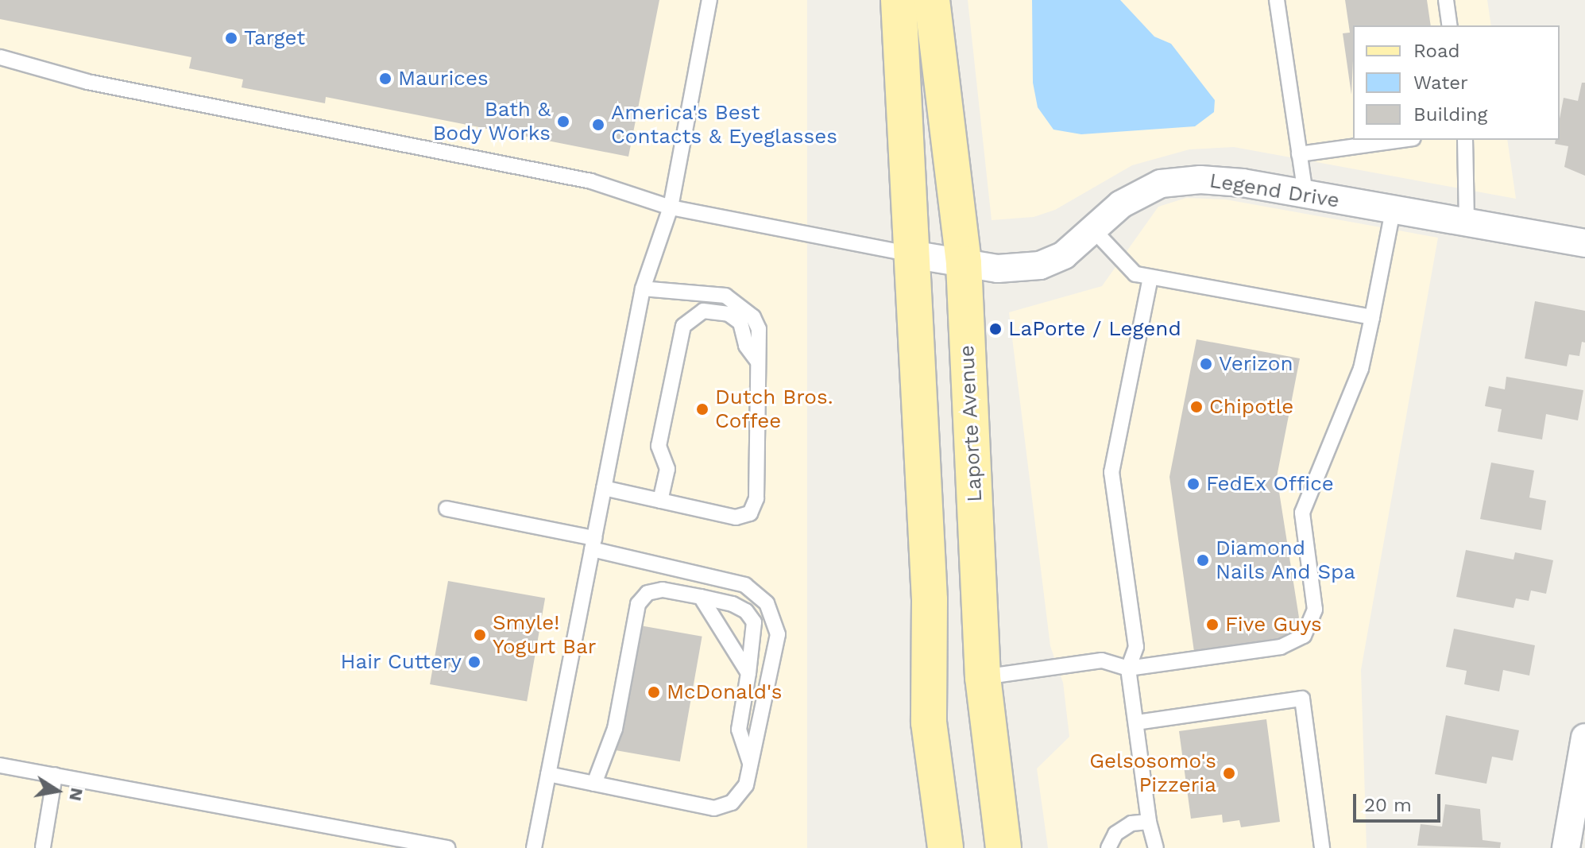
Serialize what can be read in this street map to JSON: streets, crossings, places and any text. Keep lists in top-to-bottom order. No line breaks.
{"streets":{"main road":["Laporte Avenue"],"street":["Legend Drive"]},"crossings":[["Legend Drive","Laporte Avenue"]],"places":["Target","Maurices","Bath & Body Works","America's Best Contacts & Eyeglasses","LaPorte / Legend","Verizon","Chipotle","Dutch Bros. Coffee","FedEx Office","Diamond Nails And Spa","Five Guys","Smyle! Yogurt Bar","Hair Cuttery","McDonald's","Gelsosomo's Pizzeria"],"legend":["Road","Water","Building"],"scale_bar":"20 m","north":"right"}
